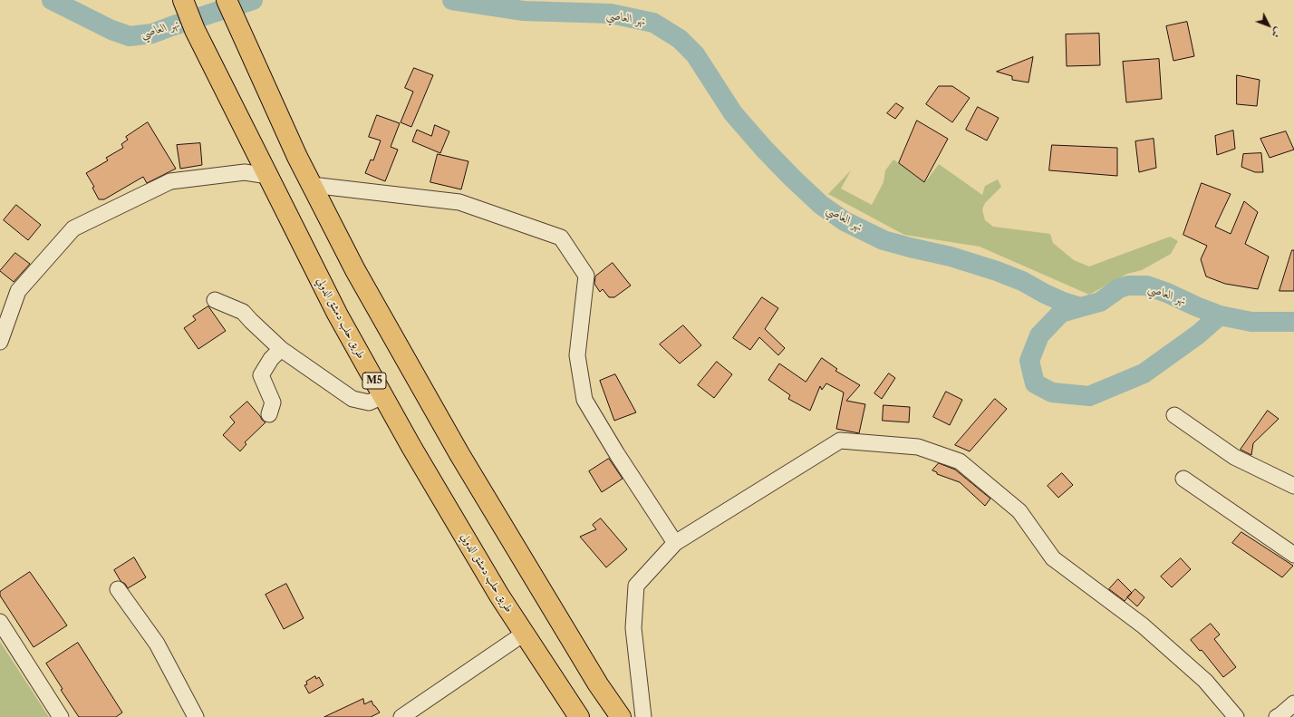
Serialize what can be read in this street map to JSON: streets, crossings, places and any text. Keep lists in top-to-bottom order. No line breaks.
{"streets":{"highway":["طريق حلب دمشق الدولي","M5"]},"water":["نهر العاصي"],"north":"bottom right"}
